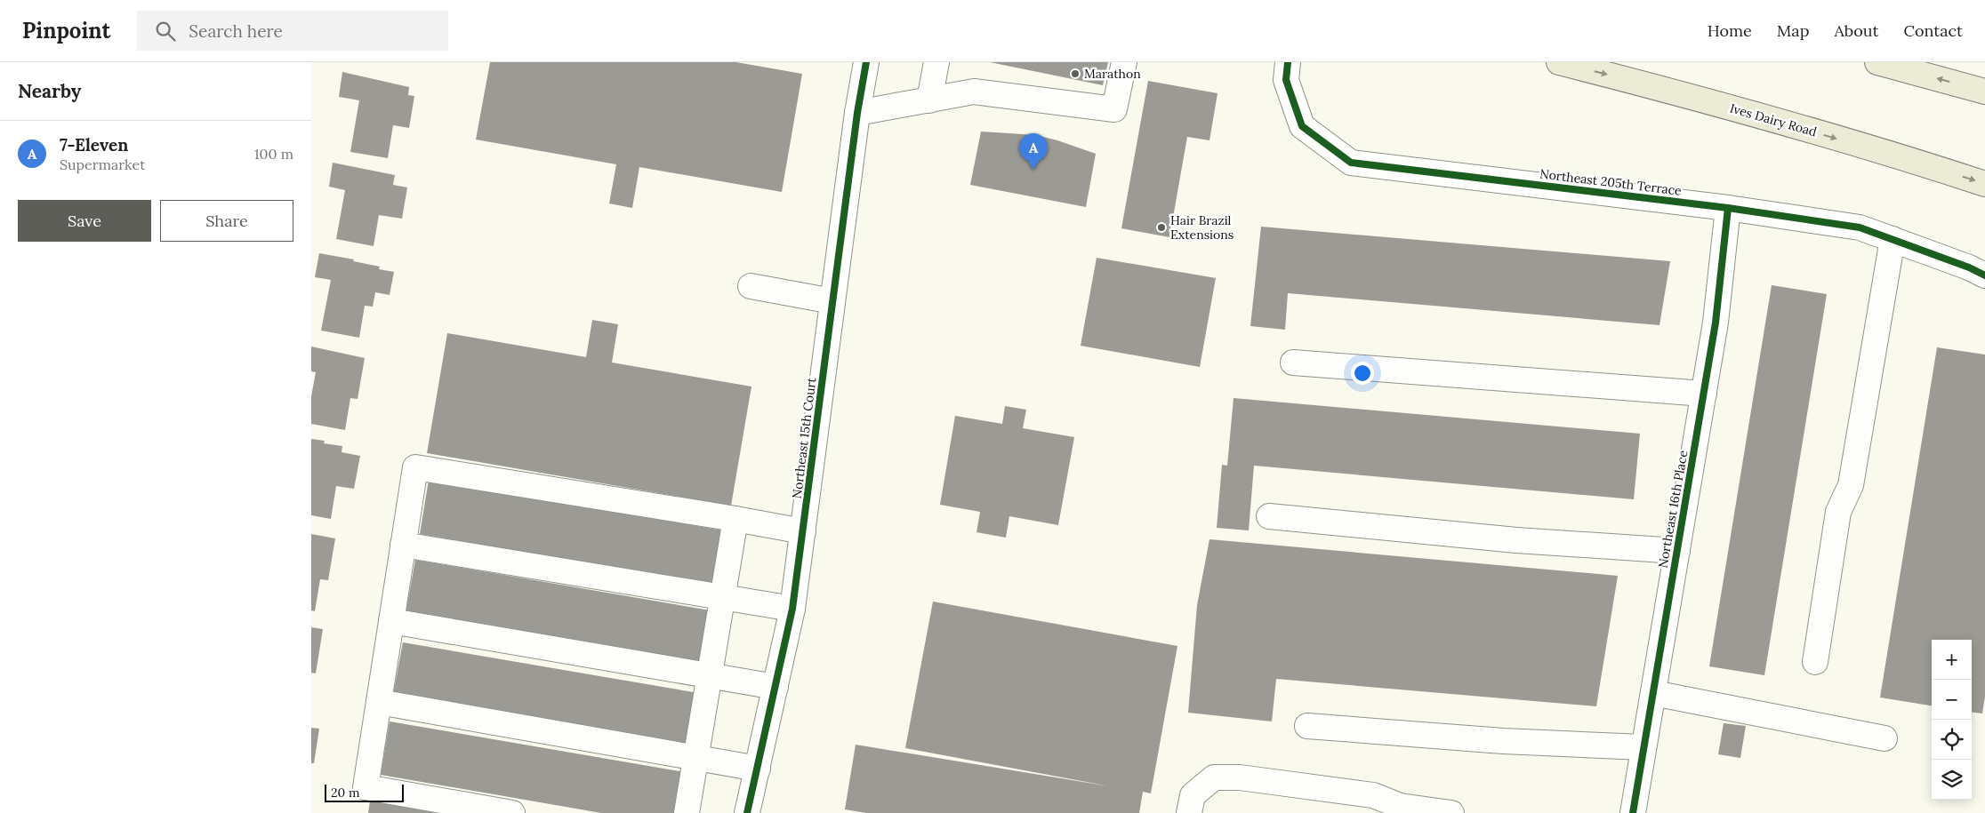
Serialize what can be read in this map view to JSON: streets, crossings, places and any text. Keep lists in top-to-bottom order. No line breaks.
{"streets":{"main road":["Ives Dairy Road"],"street":["Northeast 205th Terrace","Northeast 15th Court","Northeast 16th Place"]},"crossings":[["Northeast 205th Terrace","Northeast 16th Place"]],"one_way":["Ives Dairy Road"],"places":["Marathon","Hair Brazil Extensions"],"scale_bar":"20 m","page":{"header":"Pinpoint","search":"Search here","nav":["Home","Map","About","Contact"],"heading":"Nearby","list":[{"mark":"A","name":"7-Eleven","note":"Supermarket","value":"100 m"}],"pins":"A","buttons":["Save","Share"],"map_buttons":["+","−"],"scale":"20 m"}}
